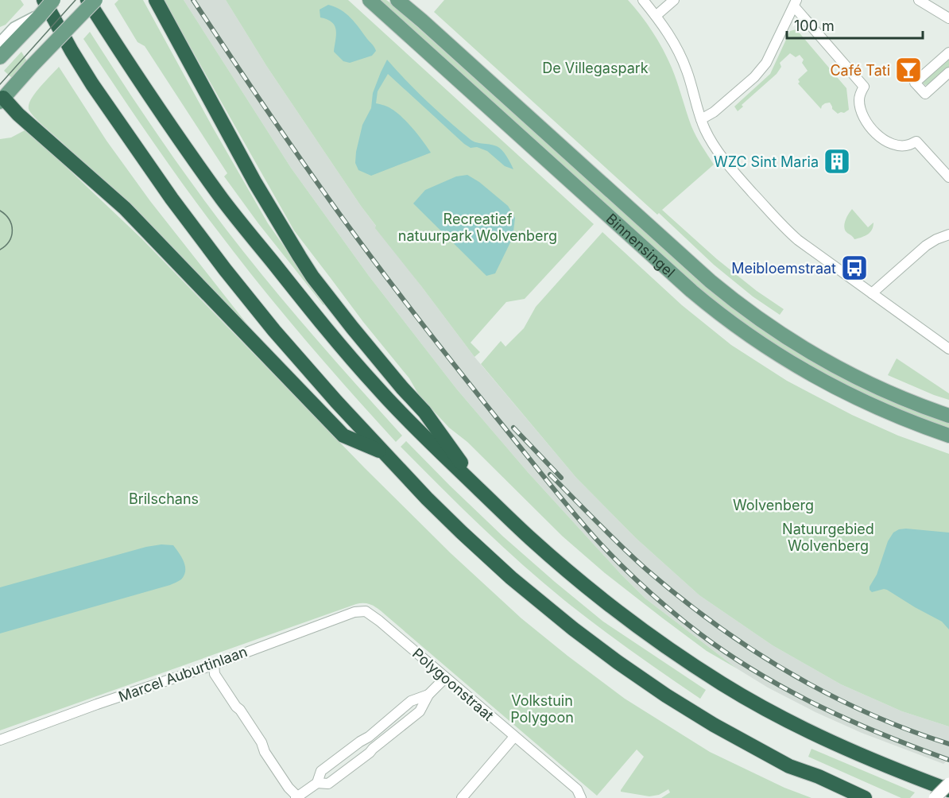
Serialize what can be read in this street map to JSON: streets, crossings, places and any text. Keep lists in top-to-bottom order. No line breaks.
{"streets":{"main road":["Binnensingel"],"street":["Marcel Auburtinlaan","Polygoonstraat"]},"crossings":[["Marcel Auburtinlaan","Polygoonstraat"]],"parks":["De Villegaspark","Recreatief natuurpark Wolvenberg","Brilschans","Wolvenberg","Natuurgebied Wolvenberg","Volkstuin Polygoon"],"places":{"bar":["Café Tati"],"building":["WZC Sint Maria"],"bus stop":["Meibloemstraat"]},"scale_bar":"100 m"}
